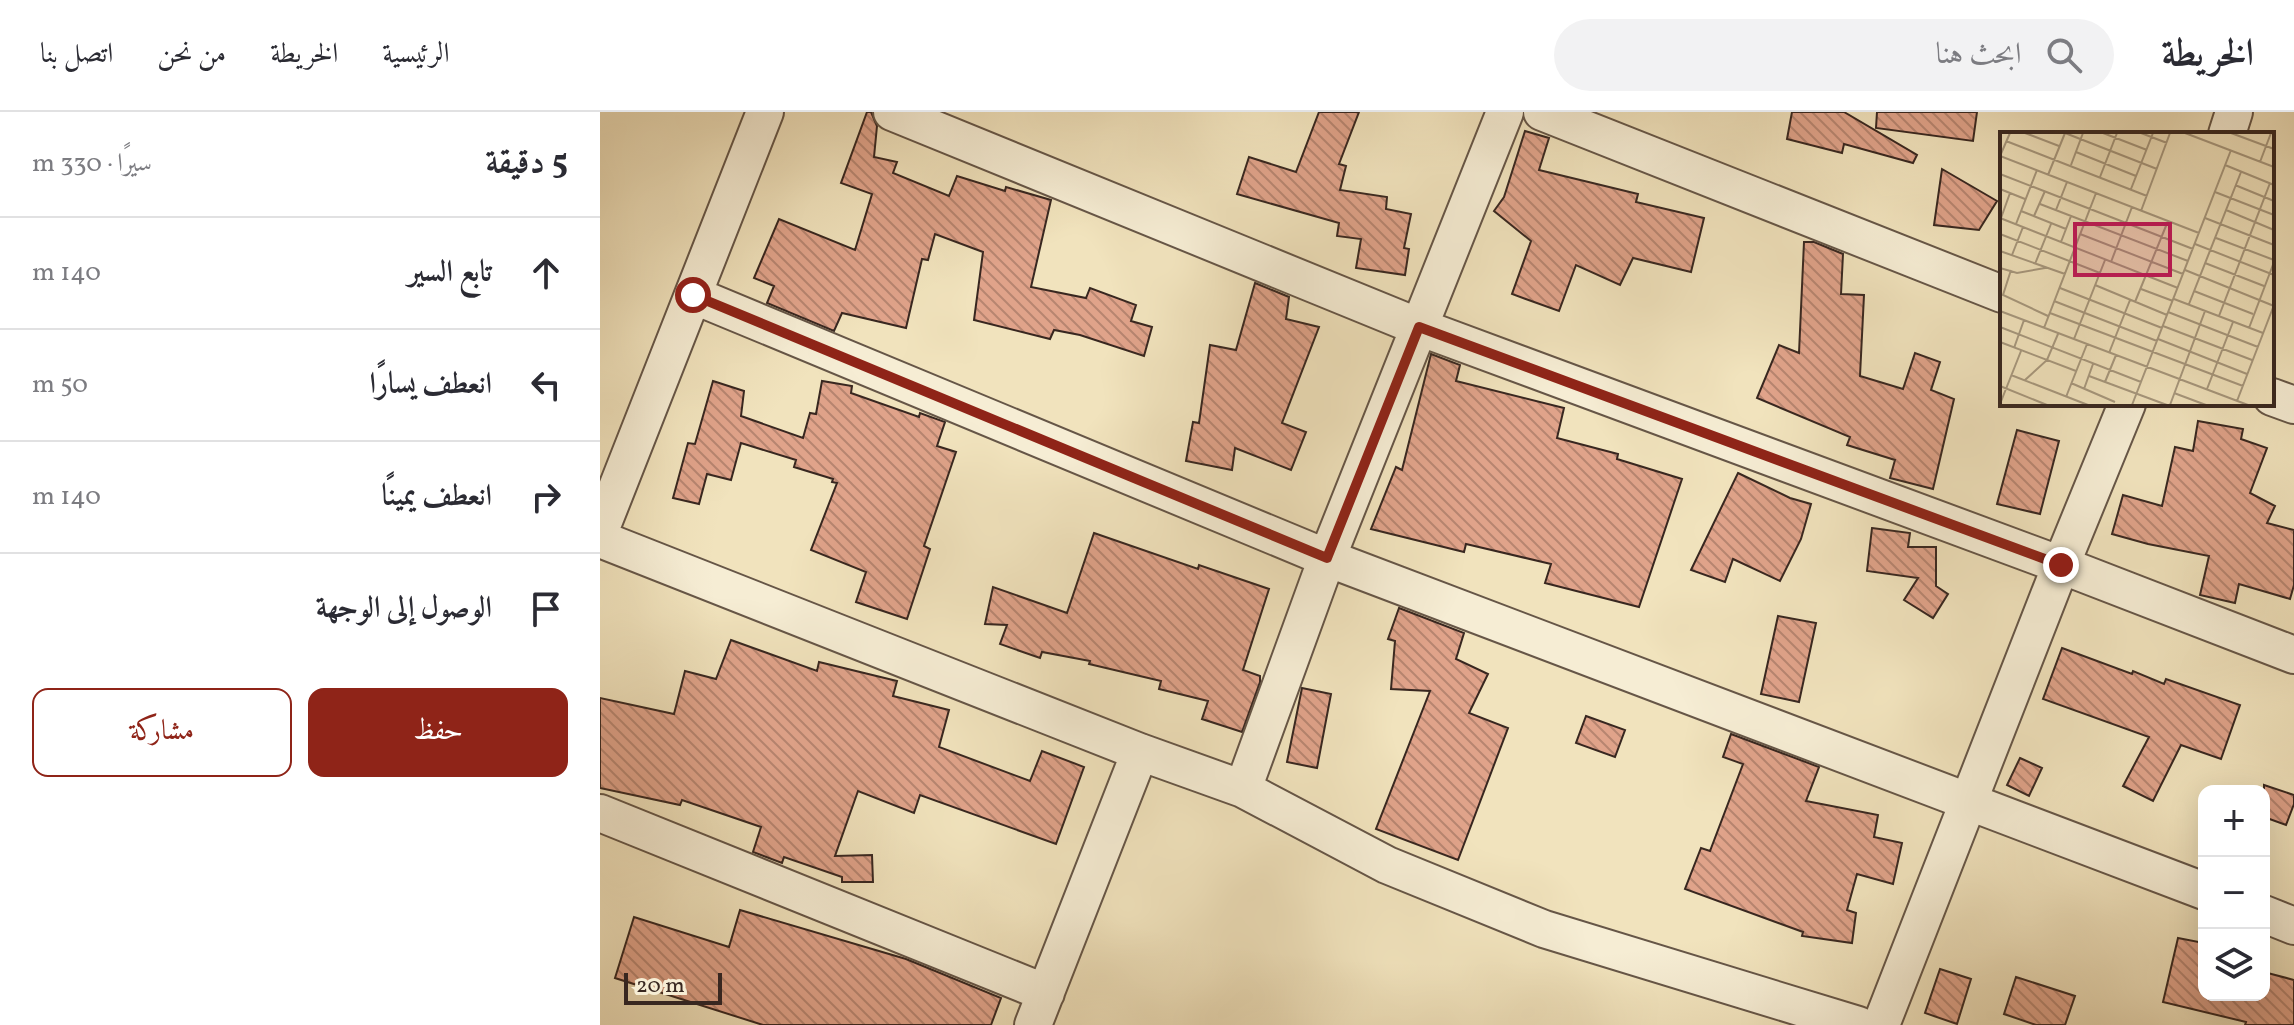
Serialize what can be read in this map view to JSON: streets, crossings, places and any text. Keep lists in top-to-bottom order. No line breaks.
{"scale_bar":"20 m","page":{"header":"الخريطة","search":"ابحث هنا","nav":["الرئيسية","الخريطة","من نحن","اتصل بنا"],"heading":["5 دقيقة","سيرًا · 330 m"],"list":[["تابع السير","140 m"],["انعطف يسارًا","50 m"],["انعطف يمينًا","140 m"],"الوصول إلى الوجهة"],"buttons":["حفظ","مشاركة"],"map_buttons":["+","−"],"scale":"20 m"}}
